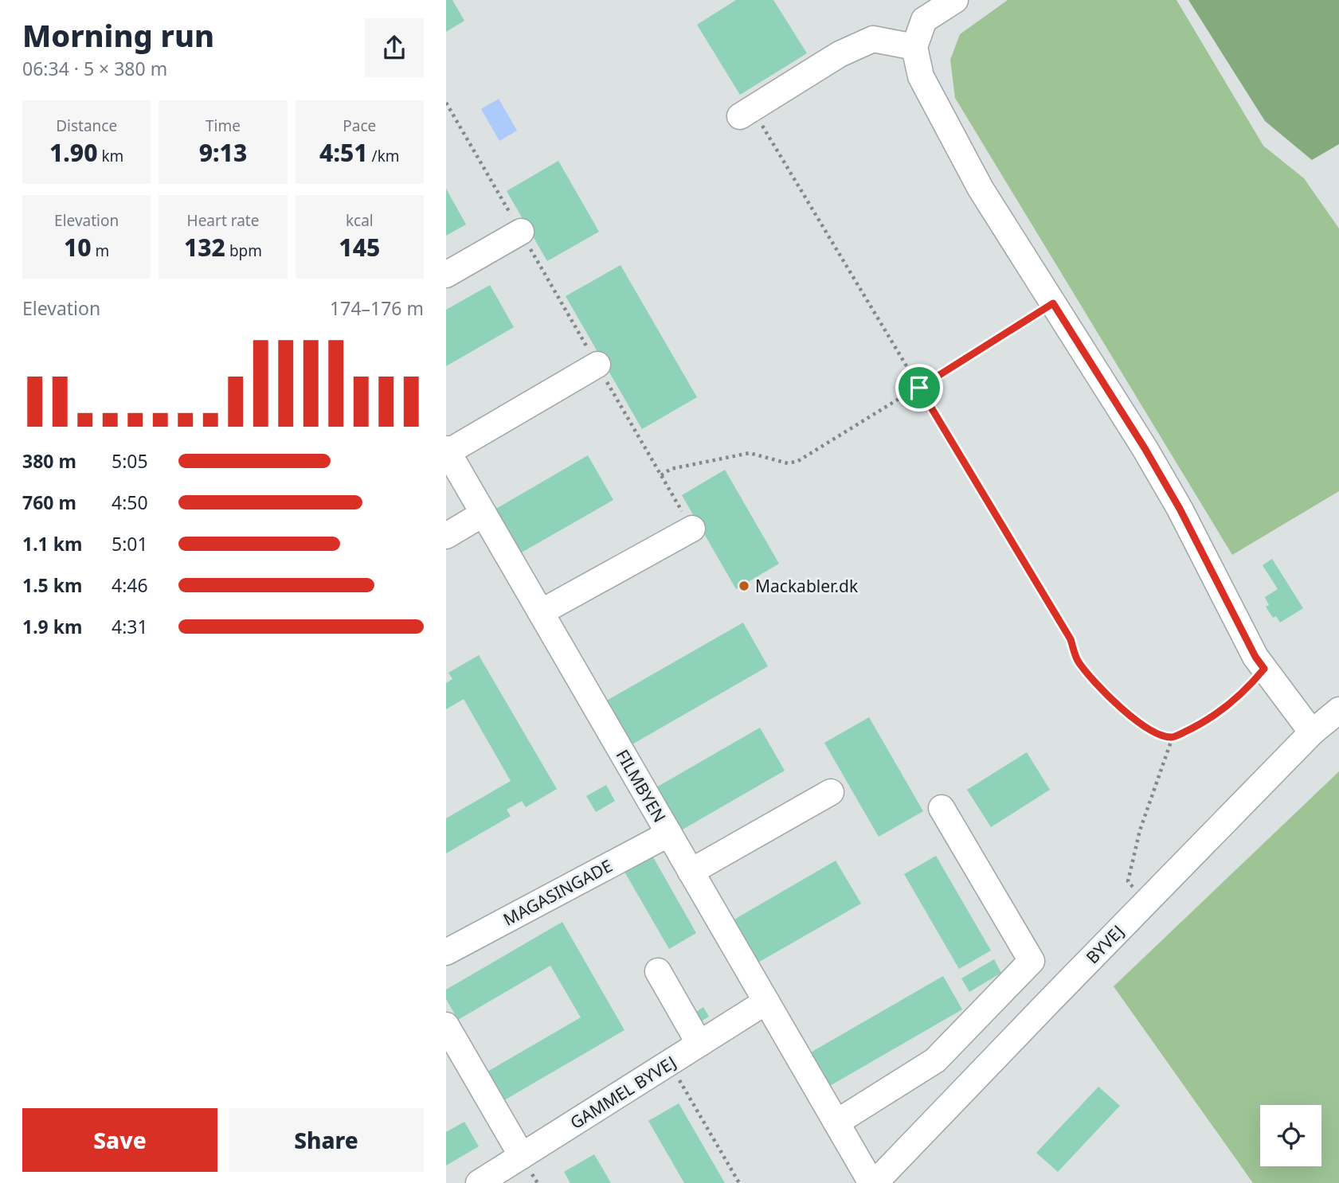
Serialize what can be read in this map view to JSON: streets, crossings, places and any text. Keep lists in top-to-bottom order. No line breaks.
{"streets":{"street":["FILMBYEN","MAGASINGADE","BYVEJ","GAMMEL BYVEJ"]},"crossings":[["FILMBYEN","MAGASINGADE"],["FILMBYEN","BYVEJ"],["FILMBYEN","GAMMEL BYVEJ"]],"places":["Mackabler.dk"],"page":{"heading":["Morning run","06:34 · 5 × 380 m"],"stats":[["Distance","1.90 km"],["Time","9:13"],["Pace","4:51 /km"],["Elevation","10 m"],["Heart rate","132 bpm"],["kcal","145"]],"chart":["Elevation","174–176 m"],"list":[{"name":"380 m","note":"5:05"},{"name":"760 m","note":"4:50"},{"name":"1.1 km","note":"5:01"},{"name":"1.5 km","note":"4:46"},{"name":"1.9 km","note":"4:31"}],"buttons":["Save","Share"]}}
